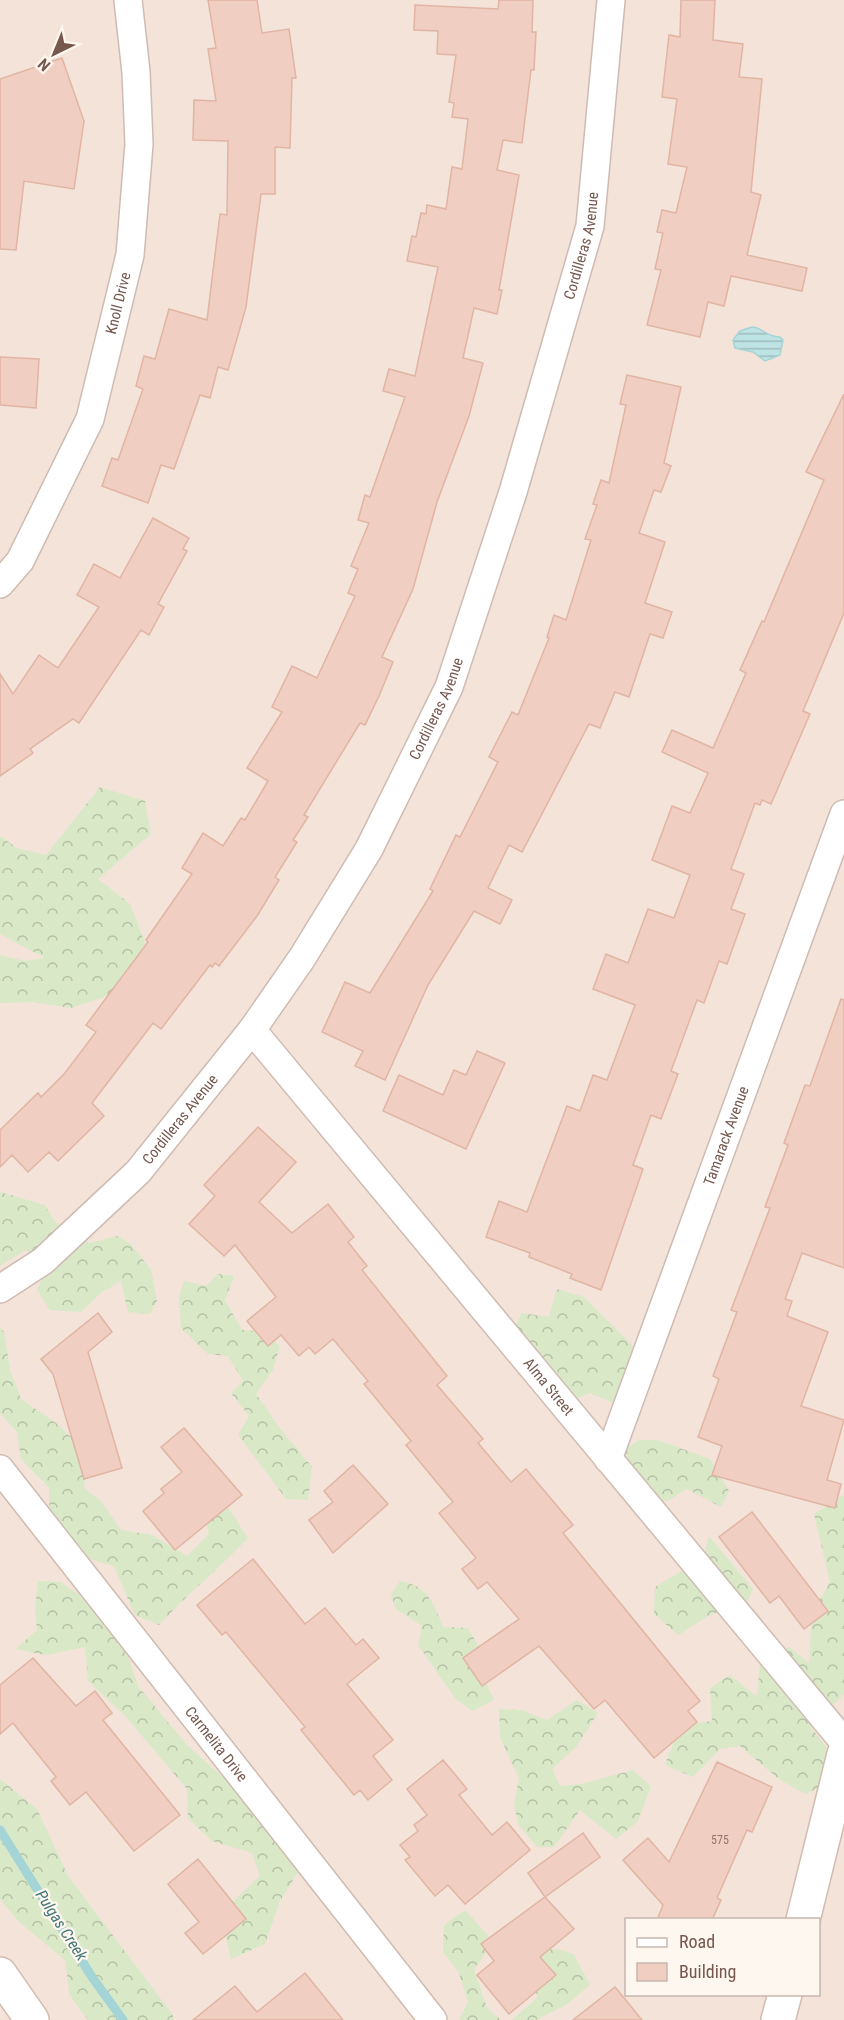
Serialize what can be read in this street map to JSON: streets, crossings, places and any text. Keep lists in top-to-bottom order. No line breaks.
{"streets":{"street":["Cordilleras Avenue","Knoll Drive","Tamarack Avenue","Alma Street","Carmelita Drive"]},"crossings":[["Cordilleras Avenue","Alma Street"],["Tamarack Avenue","Alma Street"]],"water":["Pulgas Creek"],"house_numbers":["575"],"legend":["Road","Building"],"north":"bottom left"}
